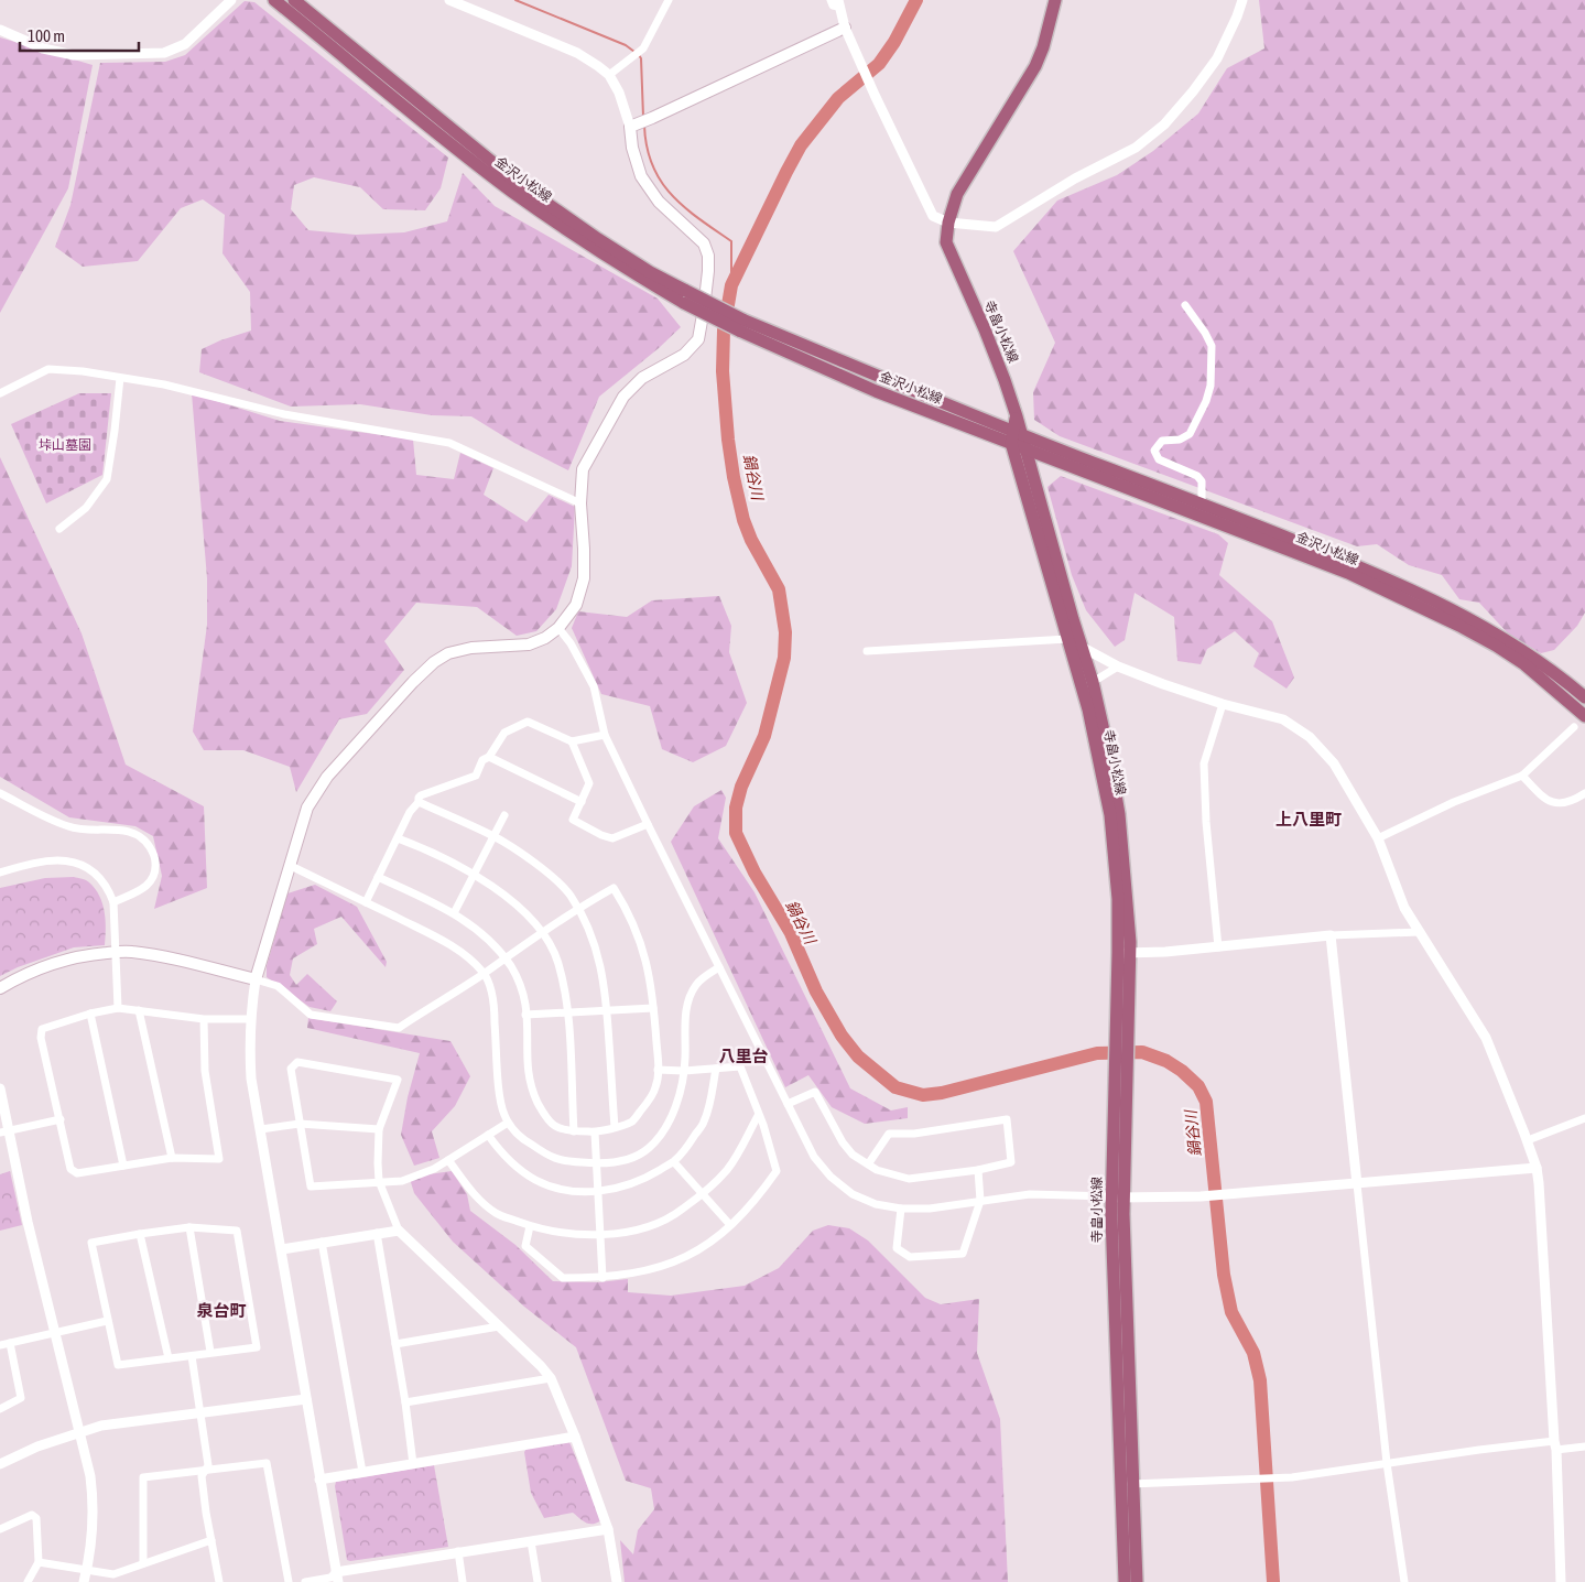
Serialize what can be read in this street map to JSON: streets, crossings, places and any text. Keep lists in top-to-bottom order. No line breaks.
{"streets":{"main road":["金沢小松線","寺畠小松線"]},"crossings":[["金沢小松線","寺畠小松線"]],"districts":["上八里町","八里台","泉台町"],"water":["鍋谷川"],"parks":["垰山墓園"],"scale_bar":"100 m"}
